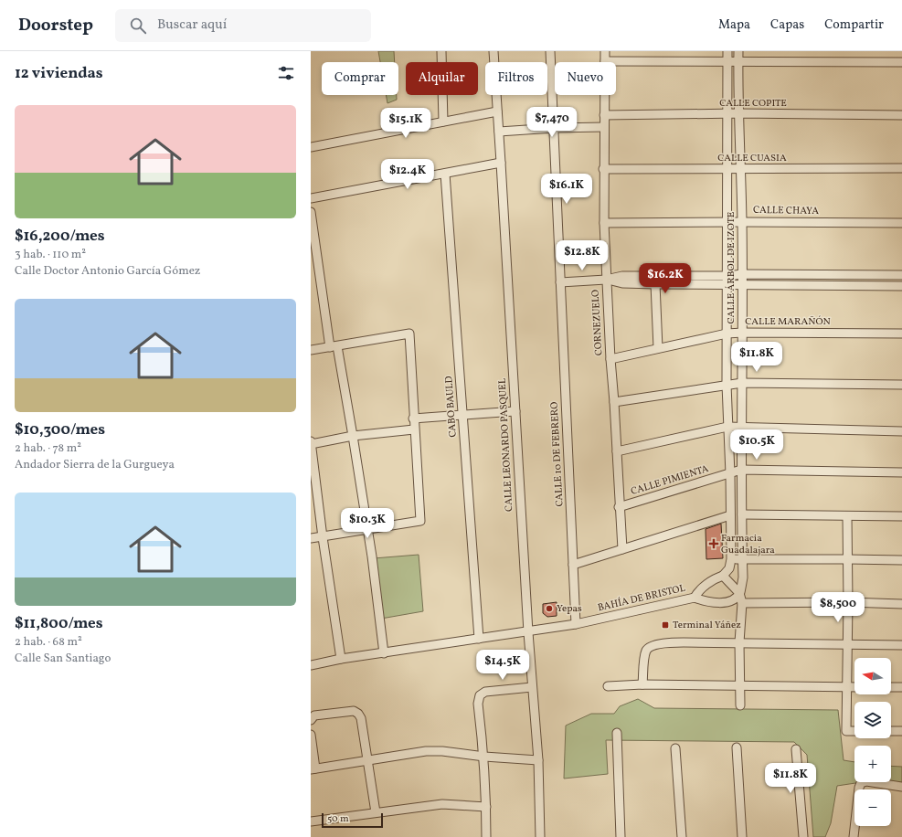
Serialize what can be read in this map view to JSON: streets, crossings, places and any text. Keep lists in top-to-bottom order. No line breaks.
{"streets":{"street":["CALLE COPITE","CALLE CUASIA","CALLE CHAYA","CALLE ÁRBOL DE IZOTE","CALLE MARAÑÓN","CORNEZUELO","CABO BAULD","CALLE LEONARDO PASQUEL","CALLE 10 DE FEBRERO","CALLE PIMIENTA","BAHÍA DE BRISTOL"]},"crossings":[["CALLE COPITE","CALLE ÁRBOL DE IZOTE"],["CALLE COPITE","CORNEZUELO"],["CALLE CUASIA","CALLE ÁRBOL DE IZOTE"],["CALLE CUASIA","CORNEZUELO"],["CALLE CHAYA","CALLE ÁRBOL DE IZOTE"],["CALLE CHAYA","CORNEZUELO"],["CALLE ÁRBOL DE IZOTE","CALLE MARAÑÓN"],["CALLE ÁRBOL DE IZOTE","CALLE PIMIENTA"],["CALLE ÁRBOL DE IZOTE","BAHÍA DE BRISTOL"],["CALLE MARAÑÓN","CORNEZUELO"],["CORNEZUELO","CALLE PIMIENTA"],["CABO BAULD","BAHÍA DE BRISTOL"],["CALLE LEONARDO PASQUEL","BAHÍA DE BRISTOL"],["CALLE 10 DE FEBRERO","BAHÍA DE BRISTOL"]],"places":{"health":["Farmacia Guadalajara"],"other":["Yepas"],"transit":["Terminal Yáñez"]},"scale_bar":"50 m","north":"left","page":{"header":"Doorstep","search":"Buscar aquí","nav":["Mapa","Capas","Compartir"],"heading":"12 viviendas","chip":["Comprar","Alquilar","Filtros","Nuevo"],"list":[{"name":"$16,200/mes","note":"3 hab. · 110 m² · Calle Doctor Antonio García Gómez"},{"name":"$10,300/mes","note":"2 hab. · 78 m² · Andador Sierra de la Gurgueya"},{"name":"$11,800/mes","note":"2 hab. · 68 m² · Calle San Santiago"}],"price":["$7,470","$15.1K","$12.4K","$16.1K","$12.8K","$16.2K","$11.8K","$10.5K","$10.3K","$8,500","$14.5K","$11.8K"],"map_buttons":["+","−"],"scale":"50 m"}}
